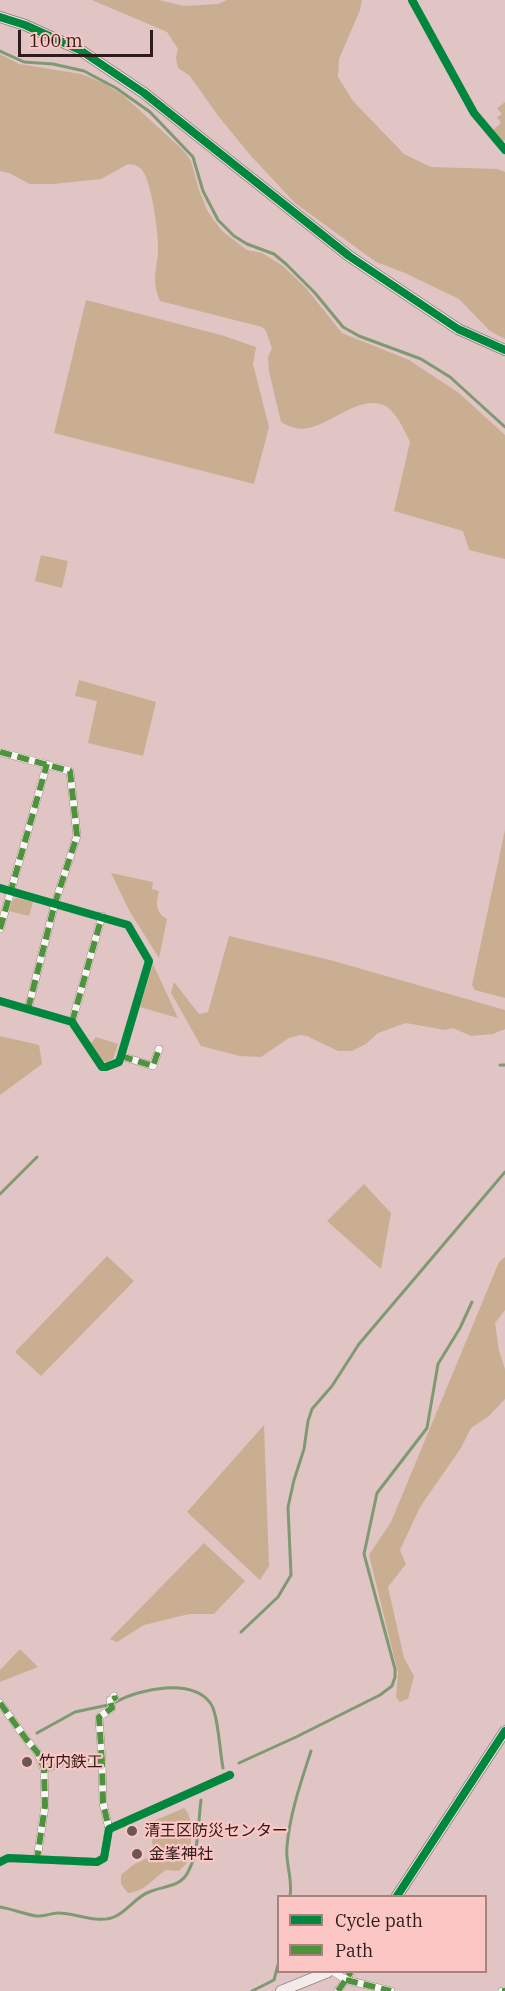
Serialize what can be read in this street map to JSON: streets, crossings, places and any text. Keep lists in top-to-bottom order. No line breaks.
{"places":["竹内鉄工","清王区防災センター","金峯神社"],"legend":["Cycle path","Path"],"scale_bar":"100 m"}
